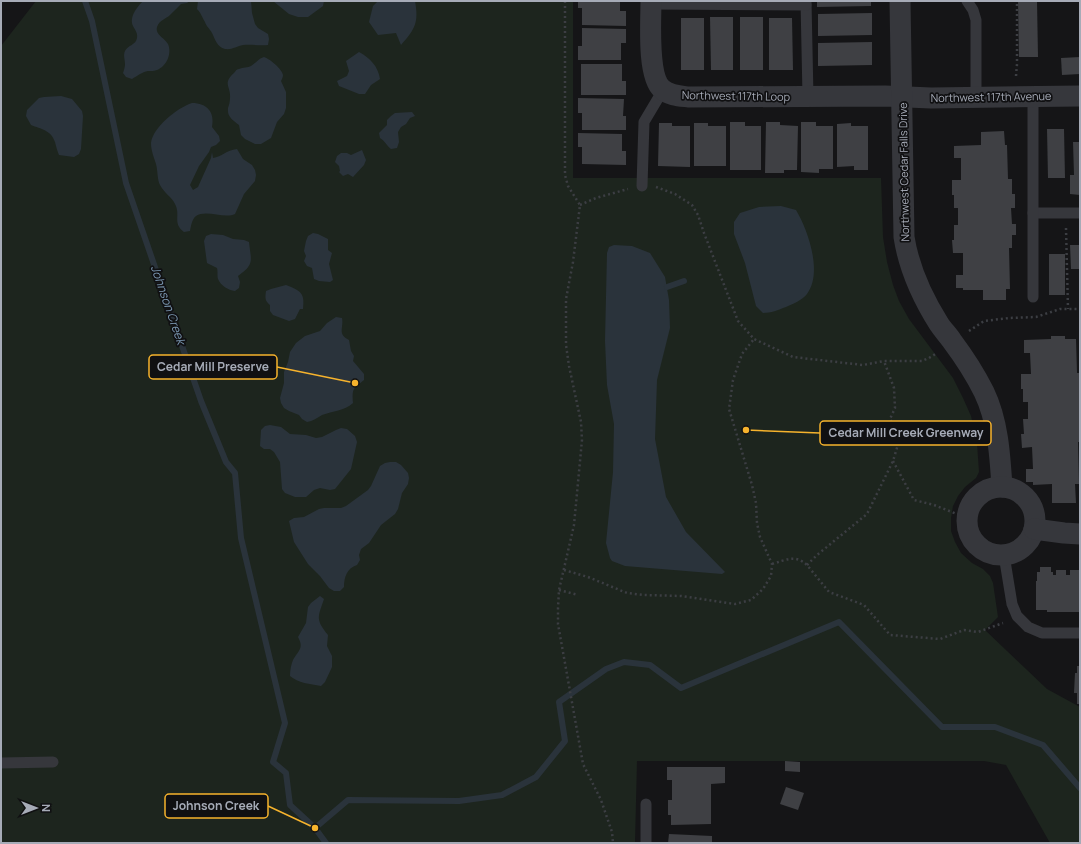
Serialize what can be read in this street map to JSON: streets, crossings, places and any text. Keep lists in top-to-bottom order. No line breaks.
{"streets":{"street":["Northwest 117th Loop","Northwest 117th Avenue","Northwest Cedar Falls Drive"]},"crossings":[["Northwest 117th Loop","Northwest 117th Avenue"],["Northwest 117th Loop","Northwest Cedar Falls Drive"],["Northwest 117th Avenue","Northwest Cedar Falls Drive"]],"water":["Johnson Creek"],"places":["Cedar Mill Preserve","Cedar Mill Creek Greenway","Johnson Creek"],"north":"right"}
